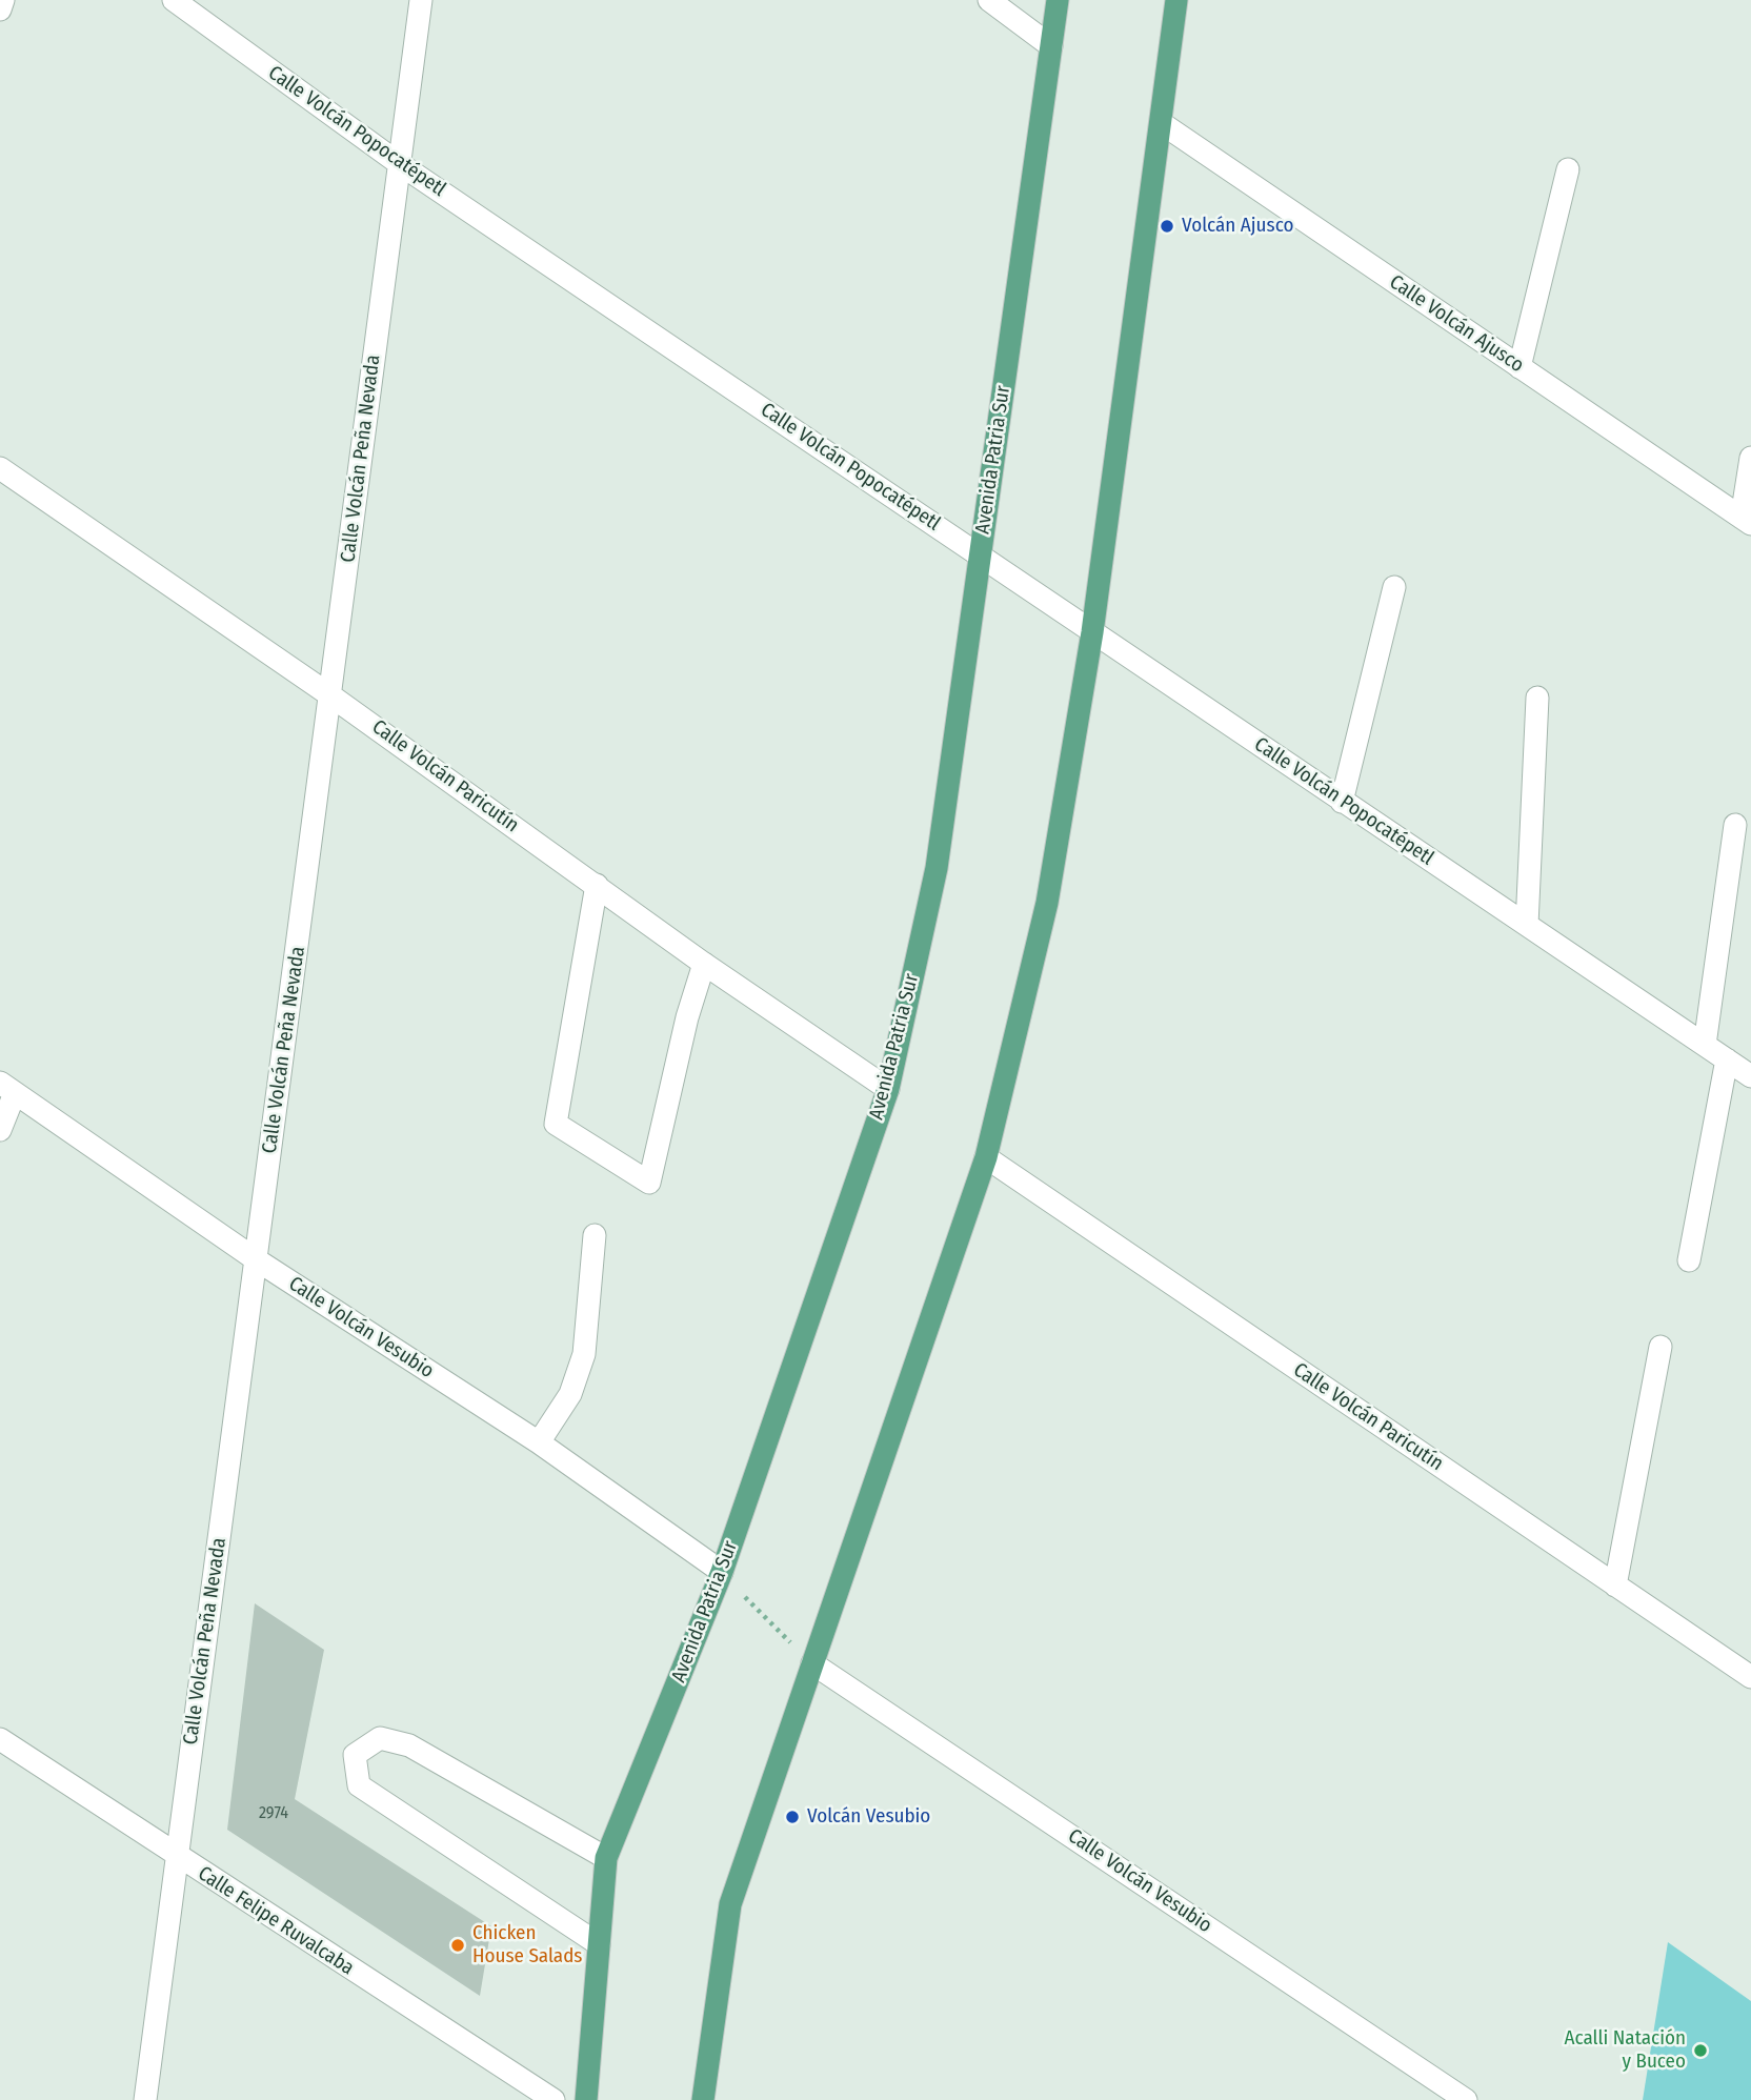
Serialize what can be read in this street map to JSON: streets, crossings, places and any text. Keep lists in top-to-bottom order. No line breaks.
{"streets":{"main road":["Avenida Patria Sur"],"street":["Calle Volcán Popocatépetl","Calle Volcán Ajusco","Calle Volcán Peña Nevada","Calle Volcán Paricutín","Calle Volcán Vesubio","Calle Felipe Ruvalcaba"]},"crossings":[["Calle Volcán Popocatépetl","Calle Volcán Peña Nevada"],["Calle Volcán Popocatépetl","Avenida Patria Sur"],["Calle Volcán Peña Nevada","Calle Volcán Paricutín"],["Calle Volcán Peña Nevada","Calle Volcán Vesubio"],["Calle Volcán Peña Nevada","Calle Felipe Ruvalcaba"],["Avenida Patria Sur","Calle Volcán Paricutín"],["Avenida Patria Sur","Calle Volcán Vesubio"]],"places":["Volcán Ajusco","Volcán Vesubio","Chicken House Salads","Acalli Natación y Buceo"],"house_numbers":["2974"]}
